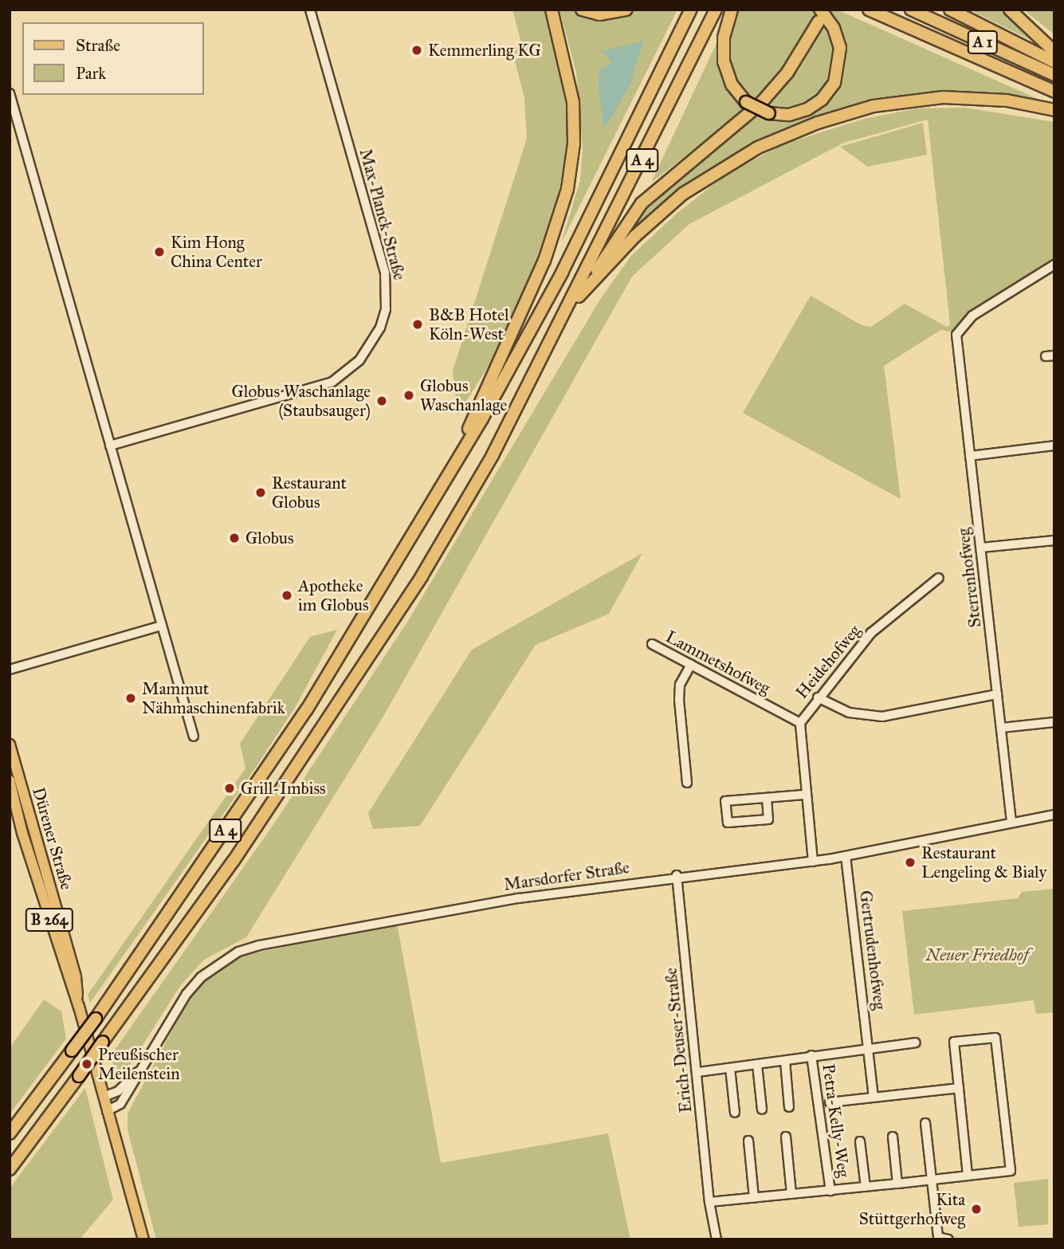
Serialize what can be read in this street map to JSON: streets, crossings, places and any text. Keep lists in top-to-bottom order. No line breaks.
{"streets":{"highway":["A 1","A 4"],"main road":["Dürener Straße","B 264"],"street":["Max-Planck-Straße","Sterrenhofweg","Heidehofweg","Lammetshofweg","Marsdorfer Straße","Gertrudenhofweg","Erich-Deuser-Straße","Petra-Kelly-Weg"]},"crossings":[["Sterrenhofweg","Marsdorfer Straße"],["Heidehofweg","Lammetshofweg"],["Heidehofweg","Marsdorfer Straße"],["Dürener Straße","Marsdorfer Straße"],["Marsdorfer Straße","Gertrudenhofweg"],["Marsdorfer Straße","Erich-Deuser-Straße"]],"parks":["Neuer Friedhof"],"places":["Kemmerling KG","Kim Hong China Center","B&B Hotel Köln-West","Globus Waschanlage","Globus Waschanlage (Staubsauger)","Restaurant Globus","Globus","Apotheke im Globus","Mammut Nähmaschinenfabrik","Grill-Imbiss","Restaurant Lengeling & Bialy","Preußischer Meilenstein","Kita Stüttgerhofweg"],"legend":["Straße","Park"]}
